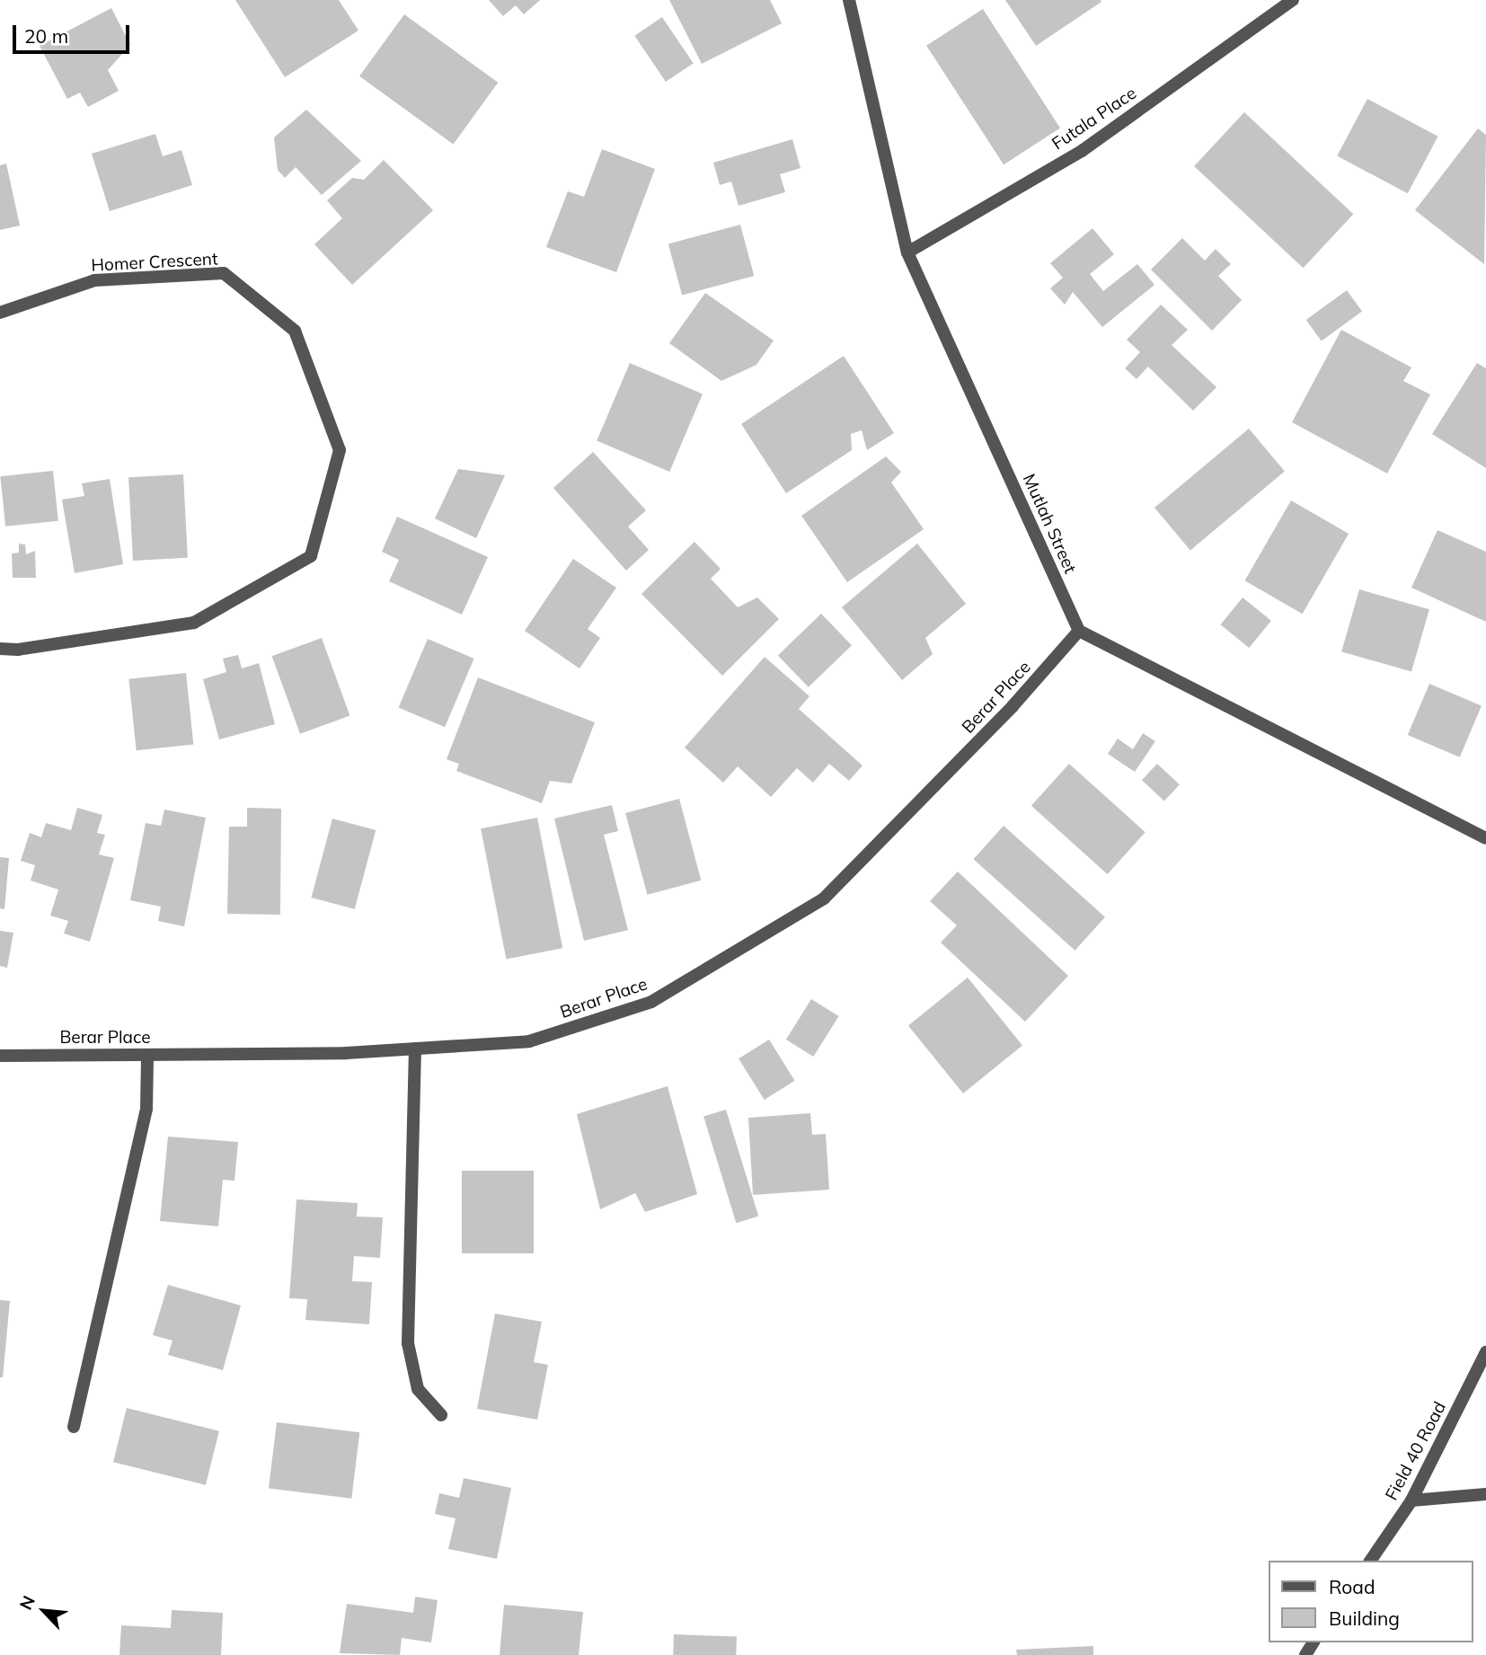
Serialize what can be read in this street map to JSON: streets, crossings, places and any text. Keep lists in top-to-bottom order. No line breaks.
{"streets":{"street":["Futala Place","Homer Crescent","Mutlah Street","Berar Place","Field 40 Road"]},"crossings":[["Futala Place","Mutlah Street"],["Mutlah Street","Berar Place"]],"legend":["Road","Building"],"scale_bar":"20 m","north":"top left"}
